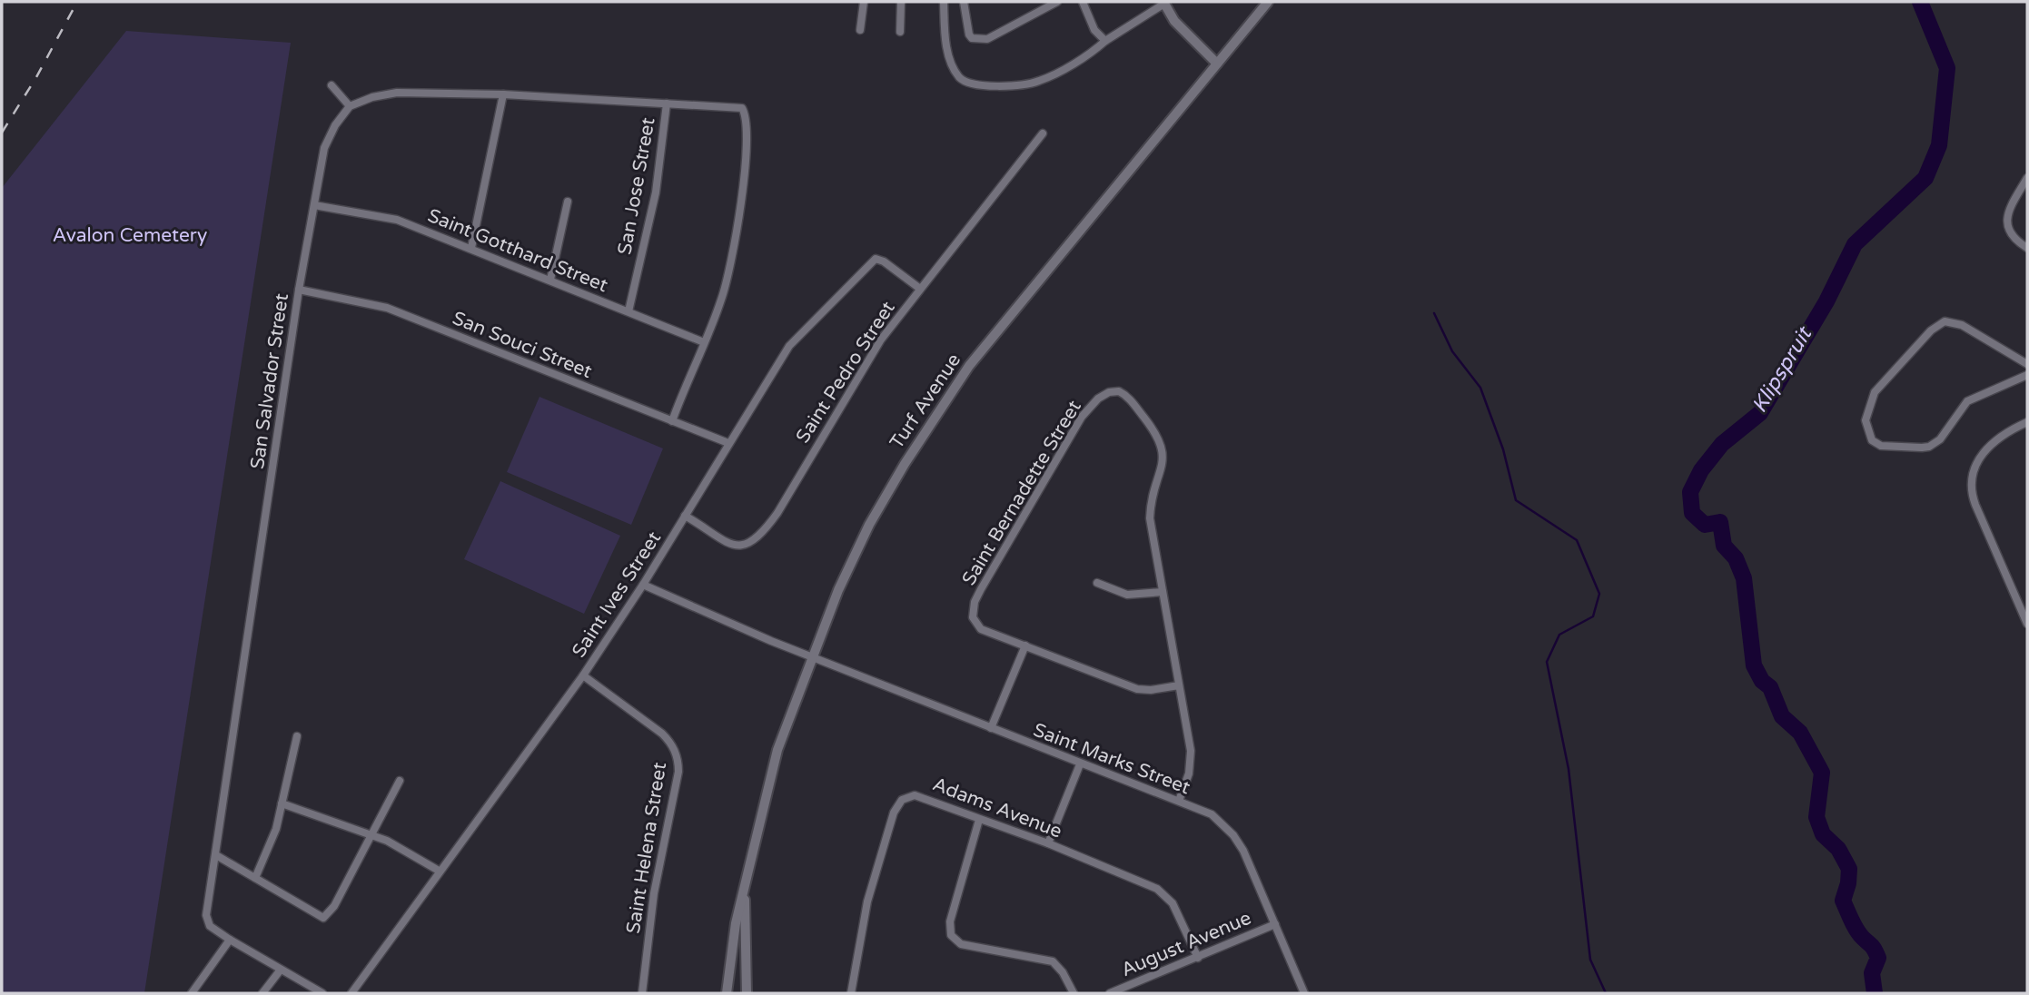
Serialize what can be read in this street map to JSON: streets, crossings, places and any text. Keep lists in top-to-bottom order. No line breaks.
{"streets":{"main road":["Turf Avenue"],"street":["San Jose Street","Saint Gotthard Street","San Souci Street","Saint Pedro Street","San Salvador Street","Saint Bernadette Street","Saint Ives Street","Saint Marks Street","Adams Avenue","Saint Helena Street","August Avenue"]},"crossings":[["San Jose Street","Saint Gotthard Street"],["Saint Gotthard Street","San Salvador Street"],["San Souci Street","San Salvador Street"],["San Souci Street","Saint Ives Street"],["Saint Pedro Street","Saint Ives Street"],["Turf Avenue","Saint Marks Street"],["Saint Bernadette Street","Saint Marks Street"],["Saint Ives Street","Saint Marks Street"],["Saint Ives Street","Saint Helena Street"],["Saint Marks Street","August Avenue"],["Adams Avenue","August Avenue"]],"water":["Klipspruit"],"parks":["Avalon Cemetery"]}
